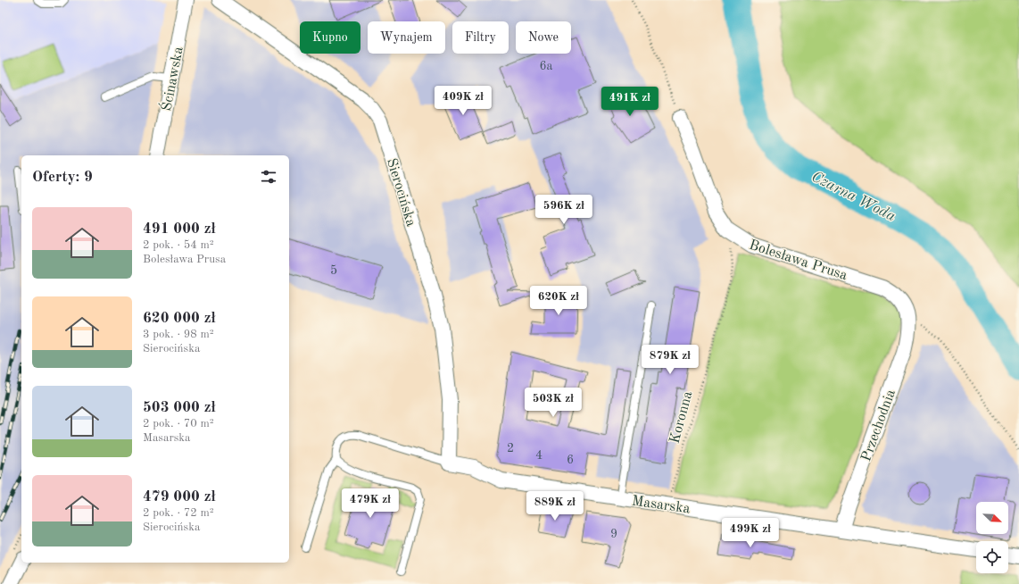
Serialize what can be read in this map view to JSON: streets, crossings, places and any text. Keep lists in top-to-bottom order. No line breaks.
{"streets":{"street":["Ścinawska","Sierocińska","Bolesława Prusa","Przechodnia","Masarska"],"path":["Koronna"]},"crossings":[["Sierocińska","Masarska"],["Bolesława Prusa","Koronna"],["Bolesława Prusa","Przechodnia"],["Koronna","Masarska"],["Przechodnia","Masarska"]],"water":["Czarna Woda"],"house_numbers":["6a","5","2","4","6","9"],"north":"bottom right","page":{"chip":["Kupno","Wynajem","Filtry","Nowe"],"price":["409K zł","491K zł","596K zł","620K zł","879K zł","503K zł","479K zł","889K zł","499K zł"],"heading":"Oferty: 9","list":[{"name":"491 000 zł","note":"2 pok. · 54 m² · Bolesława Prusa"},{"name":"620 000 zł","note":"3 pok. · 98 m² · Sierocińska"},{"name":"503 000 zł","note":"2 pok. · 70 m² · Masarska"},{"name":"479 000 zł","note":"2 pok. · 72 m² · Sierocińska"}]}}
